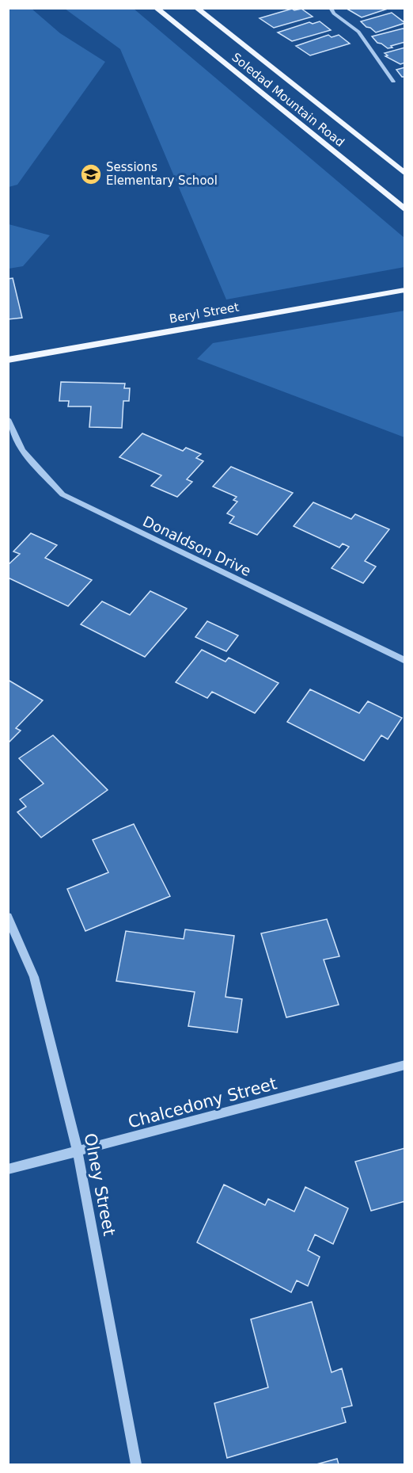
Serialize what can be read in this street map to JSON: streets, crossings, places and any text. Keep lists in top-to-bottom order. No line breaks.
{"streets":{"main road":["Soledad Mountain Road","Beryl Street"],"street":["Donaldson Drive","Chalcedony Street","Olney Street"]},"crossings":[["Chalcedony Street","Olney Street"]],"places":{"school or university":["Sessions Elementary School"]}}
